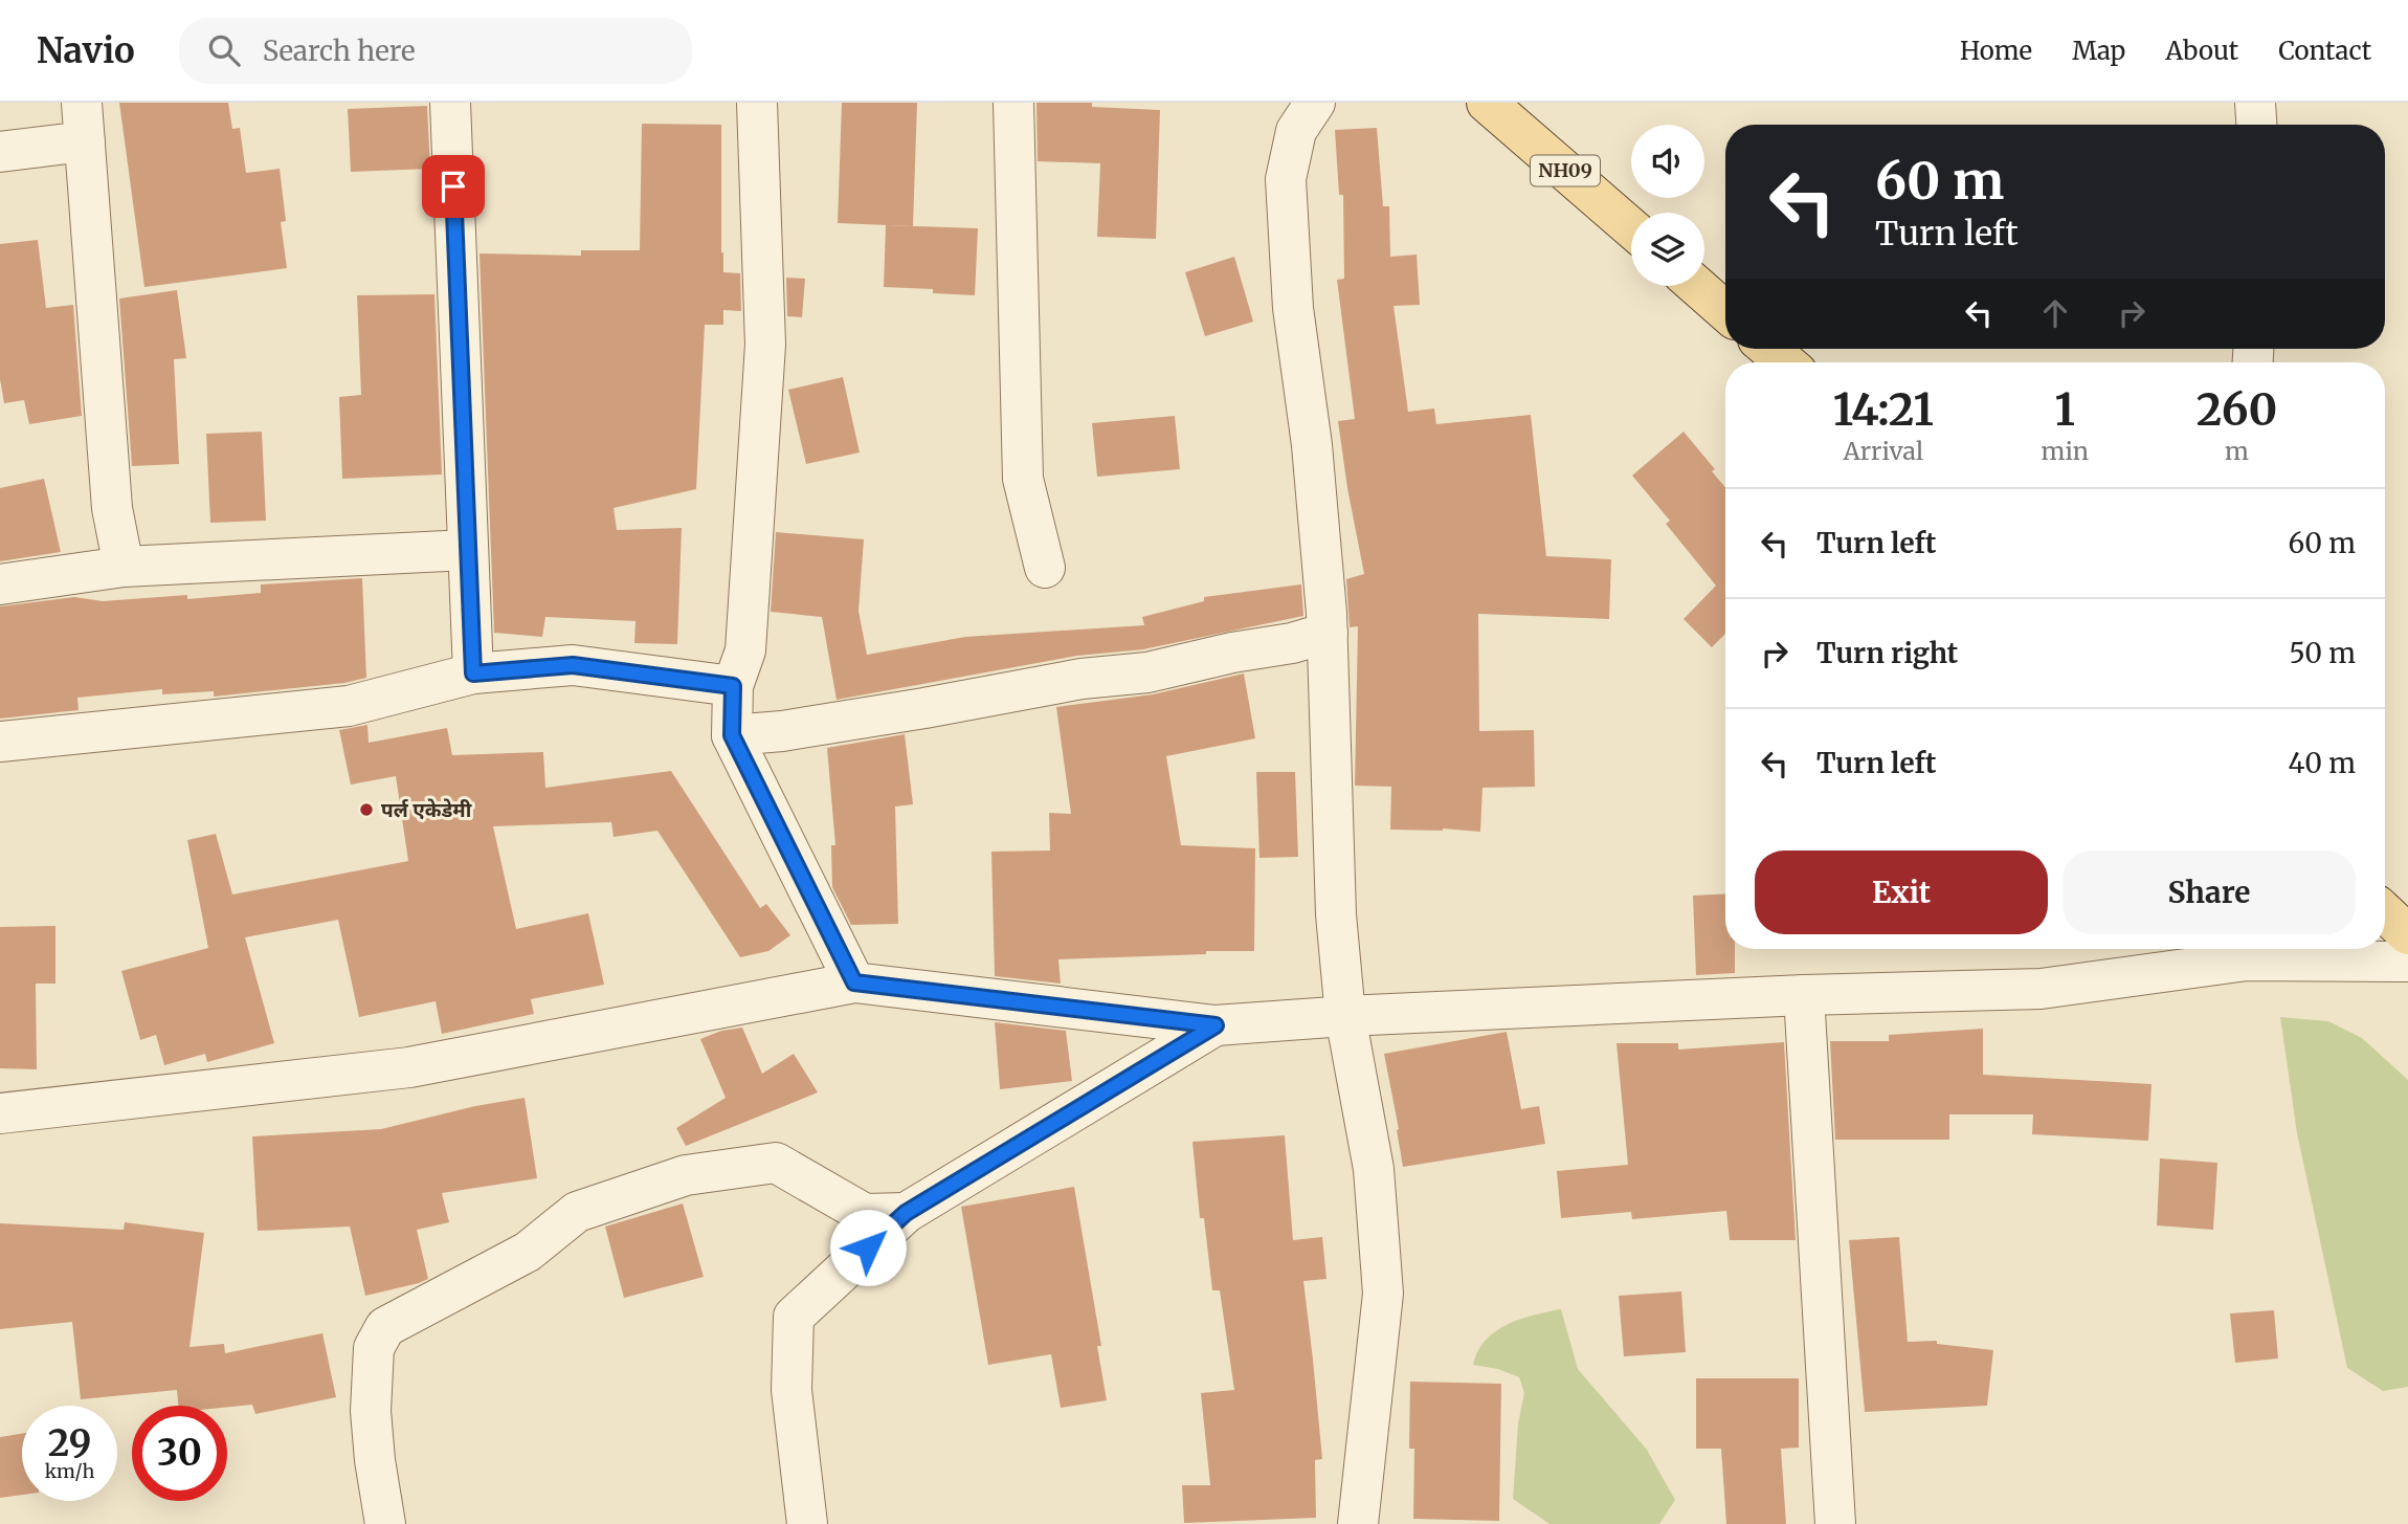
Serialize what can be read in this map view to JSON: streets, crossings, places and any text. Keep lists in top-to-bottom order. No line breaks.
{"streets":{"main road":["NH09"]},"places":["पर्ल एकेडेमी"],"page":{"header":"Navio","search":"Search here","nav":["Home","Map","About","Contact"],"turn":["60 m","Turn left"],"eta":["14:21","Arrival","1","min","260","m"],"list":[{"name":"Turn left","value":"60 m"},{"name":"Turn right","value":"50 m"},{"name":"Turn left","value":"40 m"}],"buttons":["Exit","Share"],"speed":"29 km/h","limit":"30"}}
